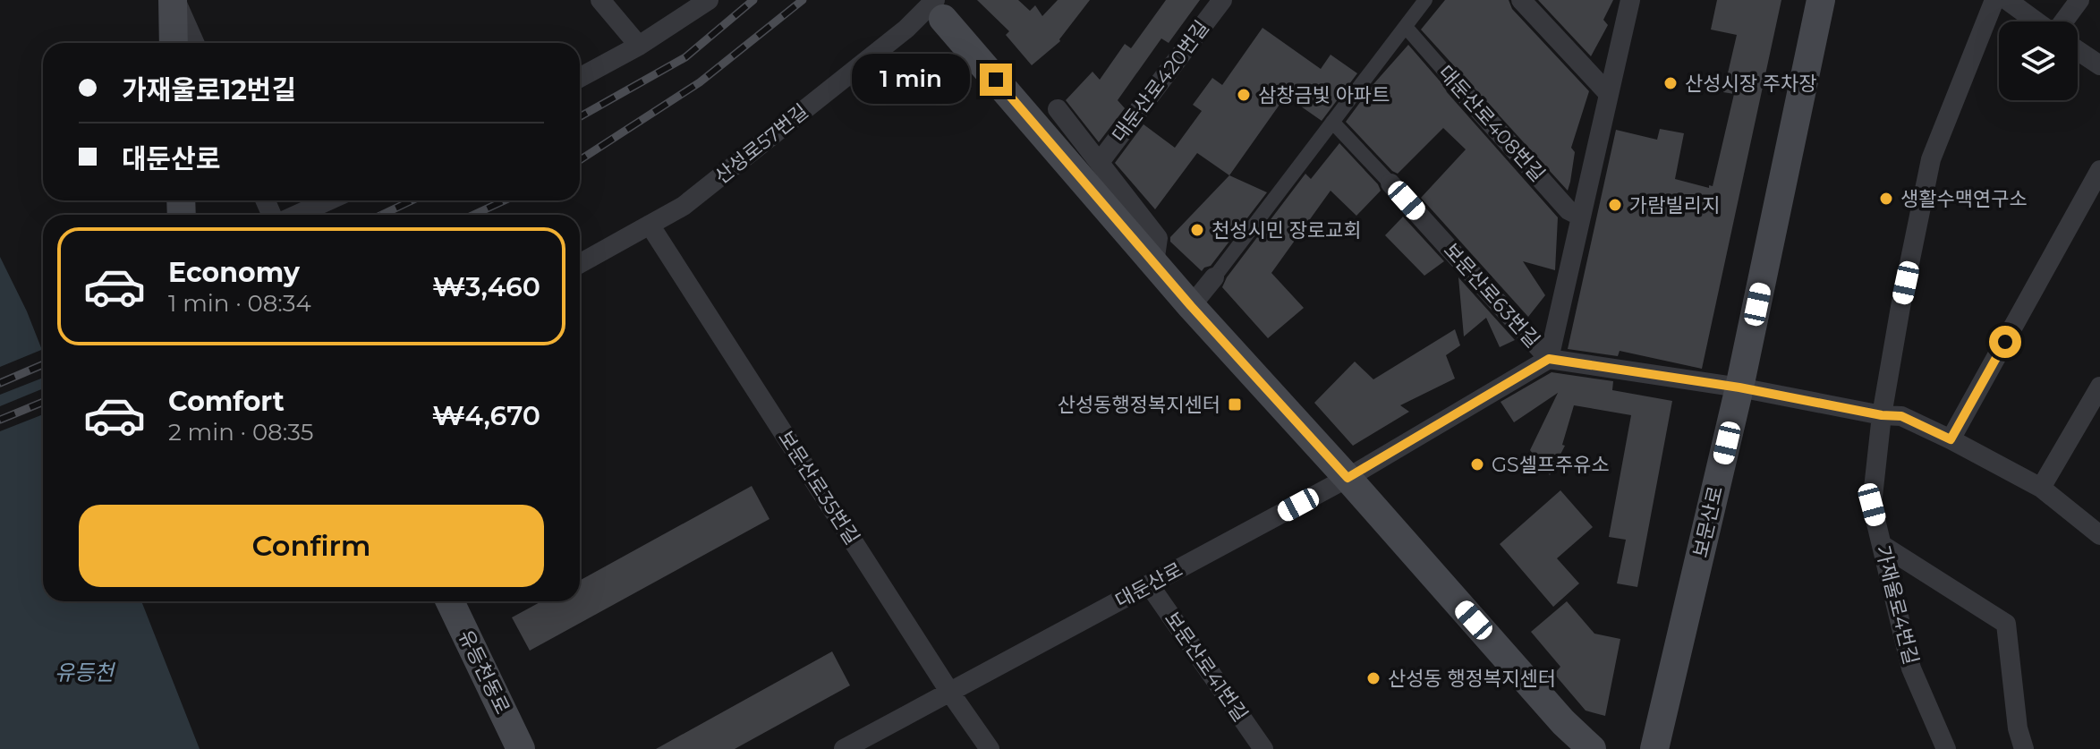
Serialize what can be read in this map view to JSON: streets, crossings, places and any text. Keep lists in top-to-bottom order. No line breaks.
{"streets":{"main road":["보문산로","유등천동로"],"street":["대둔산로420번길","대둔산로408번길","산성로57번길","보문산로63번길","보문산로35번길","대둔산로","가재울로4번길","보문산로41번길"]},"crossings":[["산성로57번길","보문산로35번길"],["보문산로63번길","보문산로"],["보문산로63번길","가재울로4번길"],["보문산로35번길","대둔산로"],["대둔산로","보문산로41번길"]],"water":["유등천"],"places":{"other":["산성시장 주차장","삼창금빛 아파트","생활수맥연구소","가람빌리지","천성시민 장로교회","GS셀프주유소","산성동 행정복지센터"],"transit":["산성동행정복지센터"]},"page":{"banner":["가재울로12번길","대둔산로"],"bubble":"1 min","list":[{"name":"Economy","note":"1 min · 08:34","value":"₩3,460"},{"name":"Comfort","note":"2 min · 08:35","value":"₩4,670"}],"buttons":"Confirm"}}
